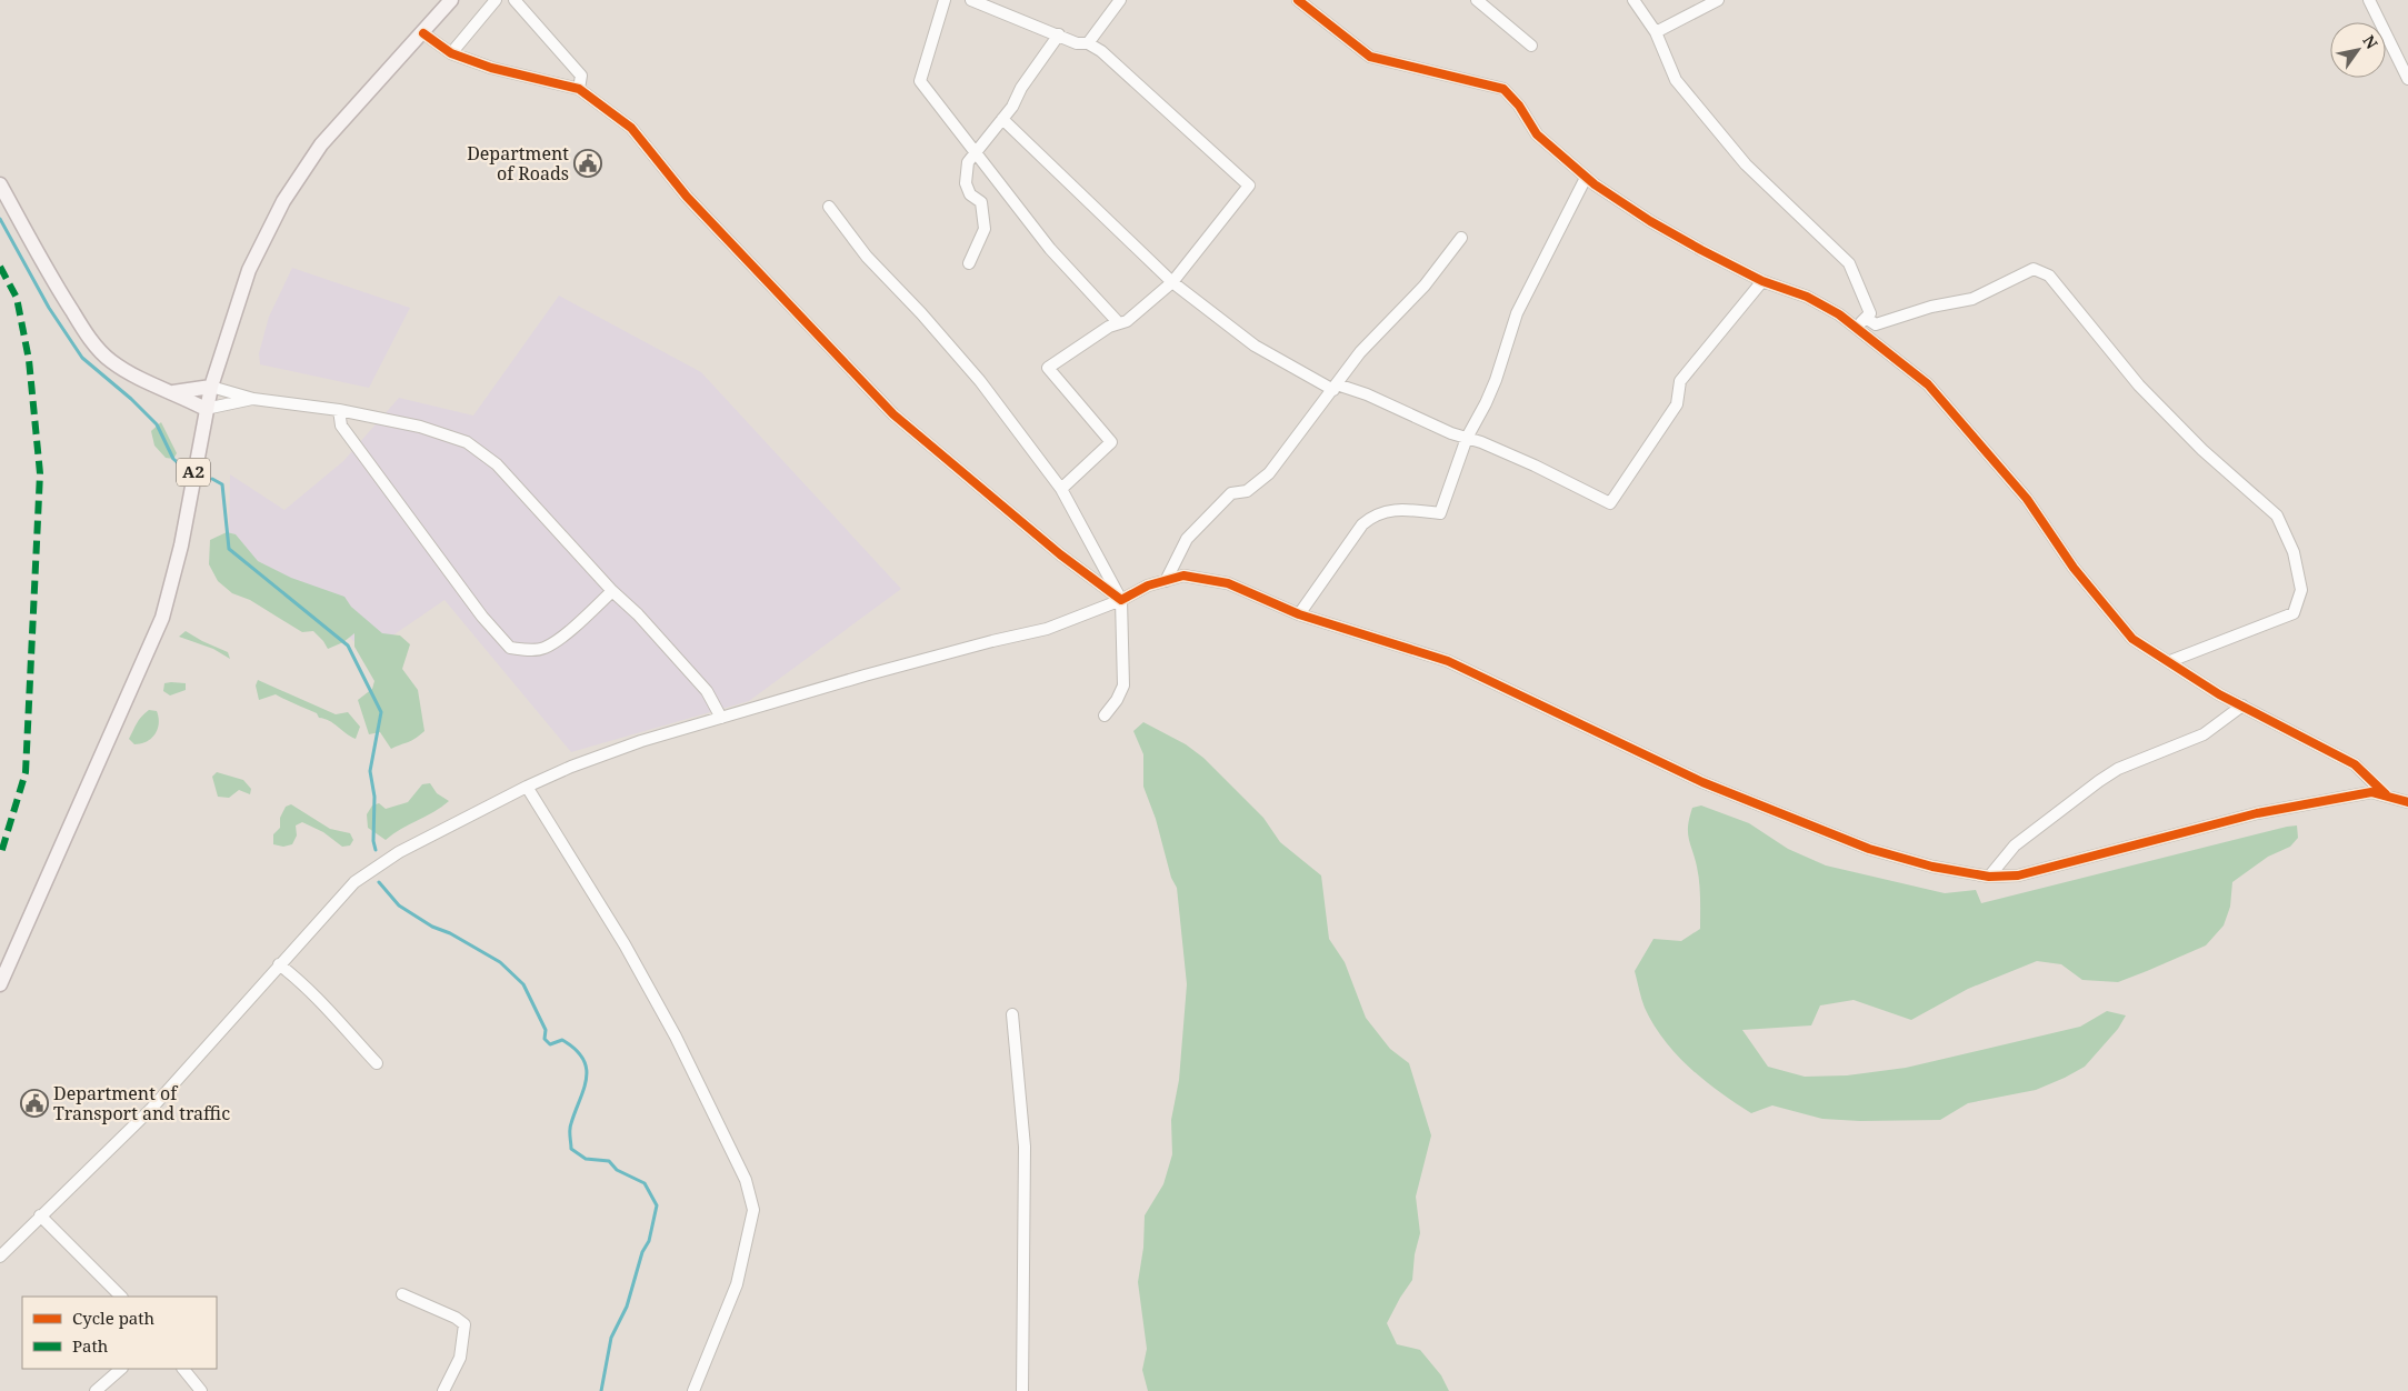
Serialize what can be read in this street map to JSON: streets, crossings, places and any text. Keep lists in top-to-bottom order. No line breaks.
{"streets":{"main road":["A2"]},"places":{"public building":["Department of Roads","Department of Transport and traffic"]},"legend":["Cycle path","Path"],"north":"top right"}
